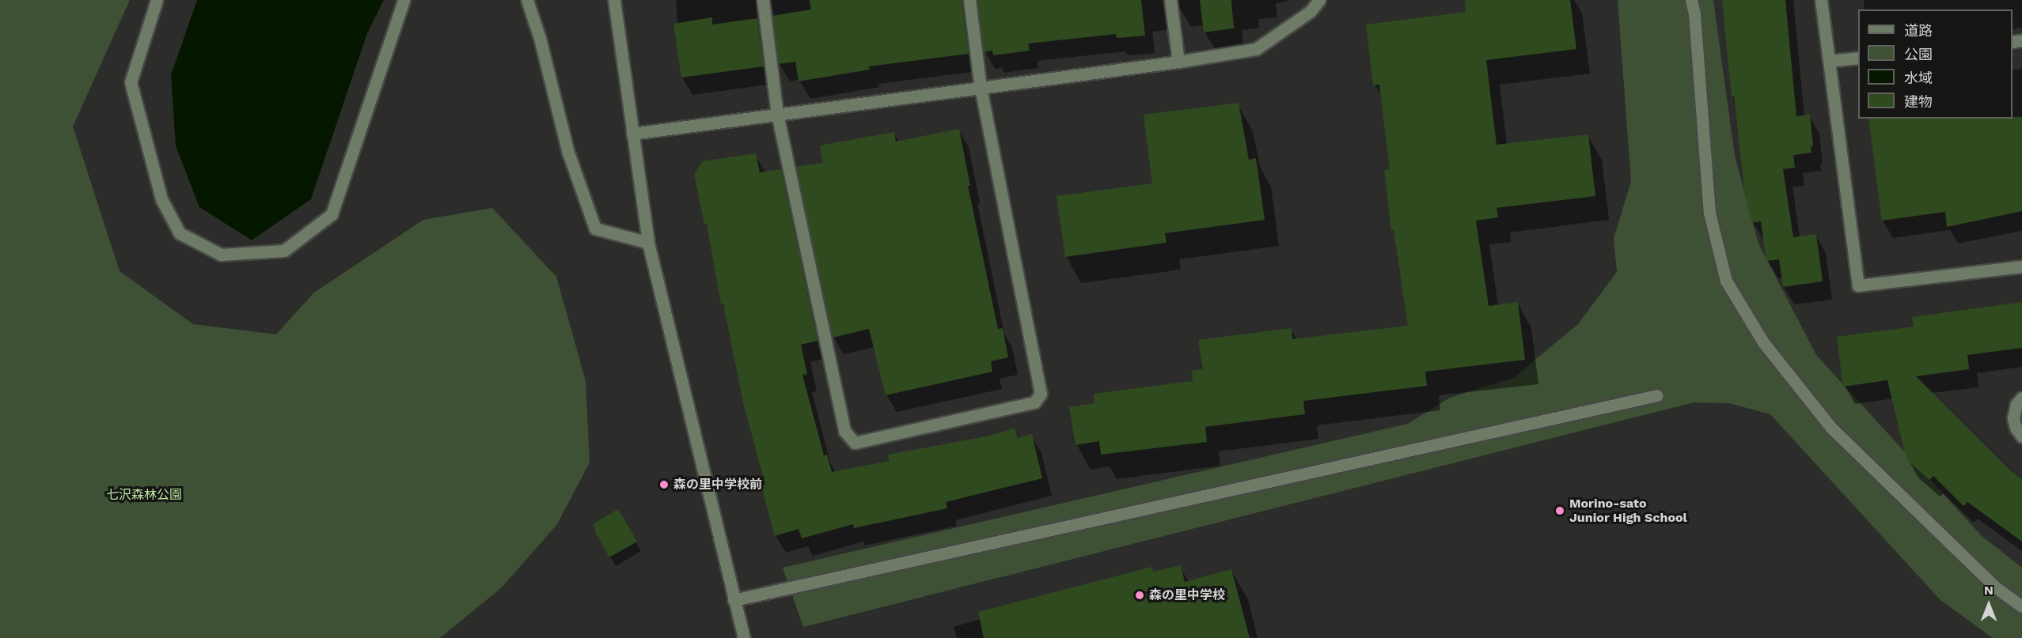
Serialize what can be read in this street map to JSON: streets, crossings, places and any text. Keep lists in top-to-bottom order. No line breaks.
{"parks":["七沢森林公園"],"places":["森の里中学校前","Morino-sato Junior High School","森の里中学校"],"legend":["道路","公園","水域","建物"],"north":"top"}
